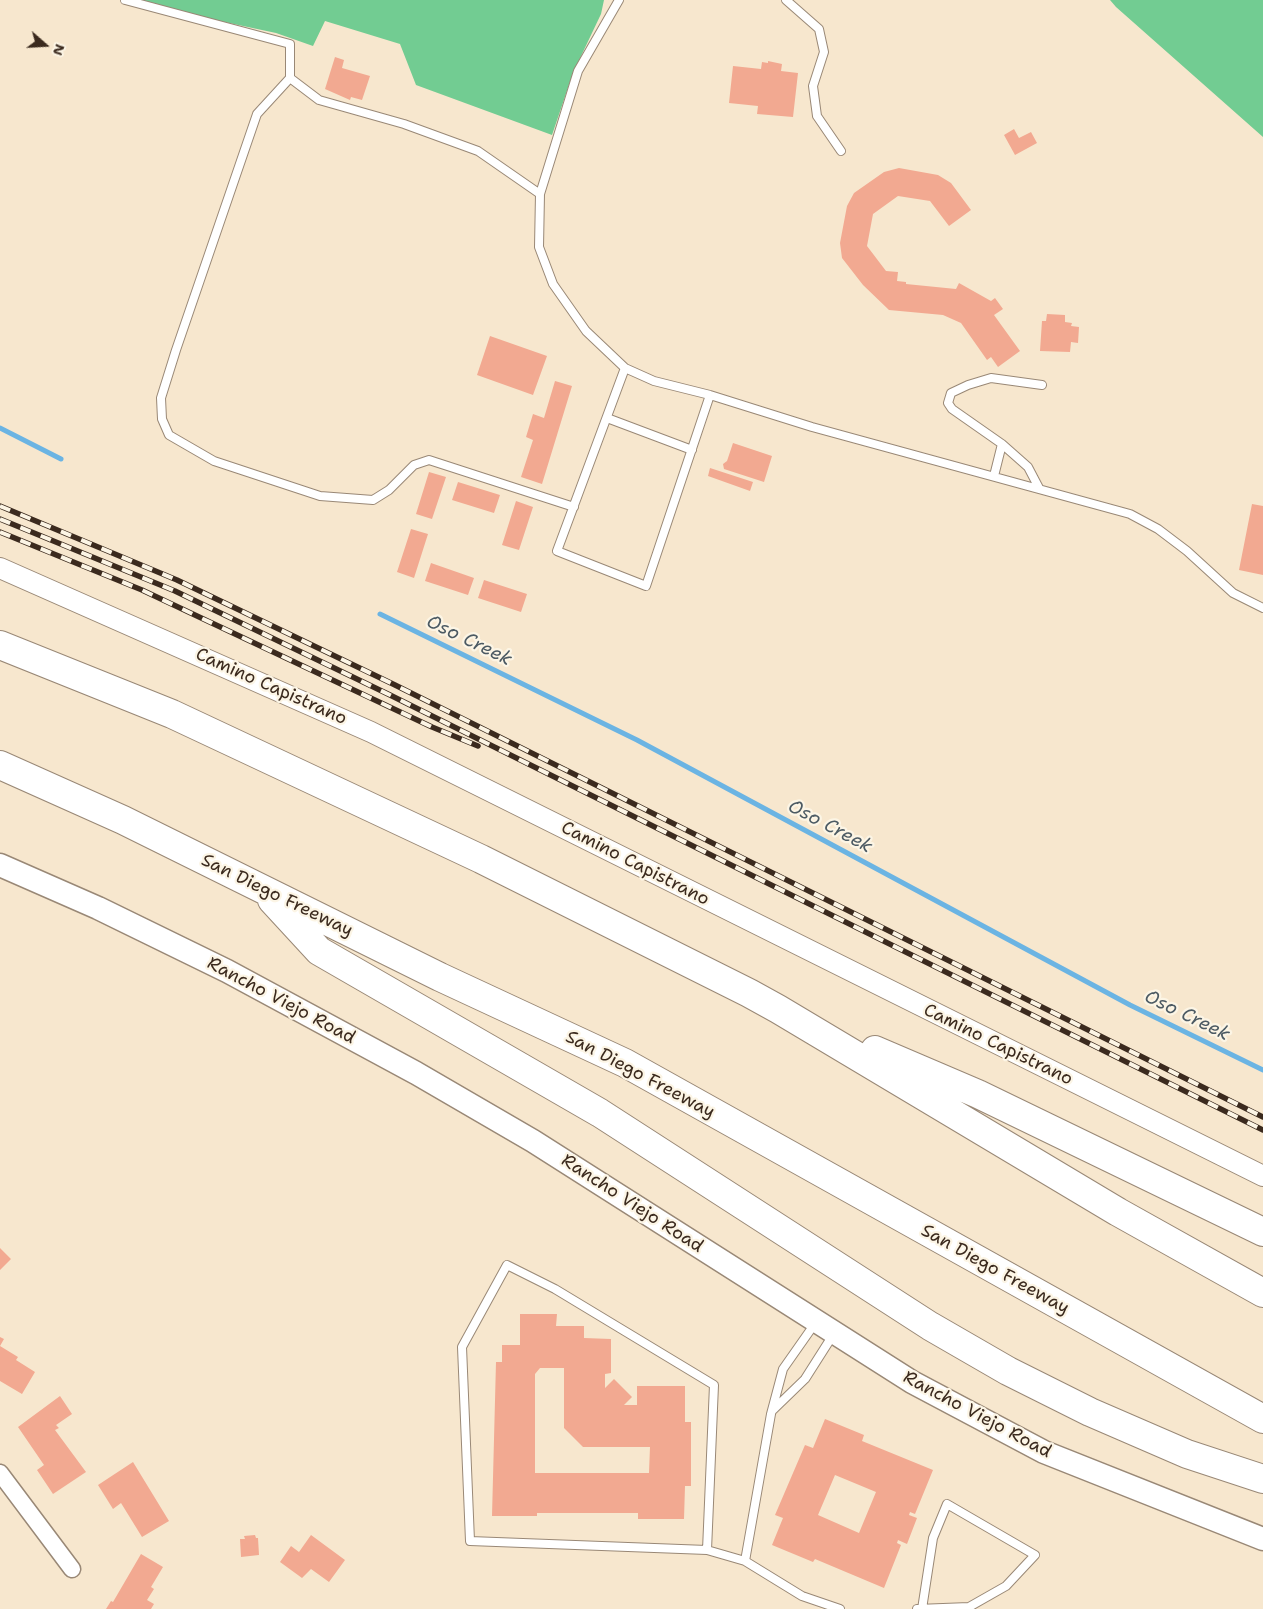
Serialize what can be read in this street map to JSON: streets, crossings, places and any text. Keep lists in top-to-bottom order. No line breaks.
{"streets":{"highway":["San Diego Freeway"],"main road":["Rancho Viejo Road"],"street":["Camino Capistrano"]},"water":["Oso Creek"],"north":"right"}
